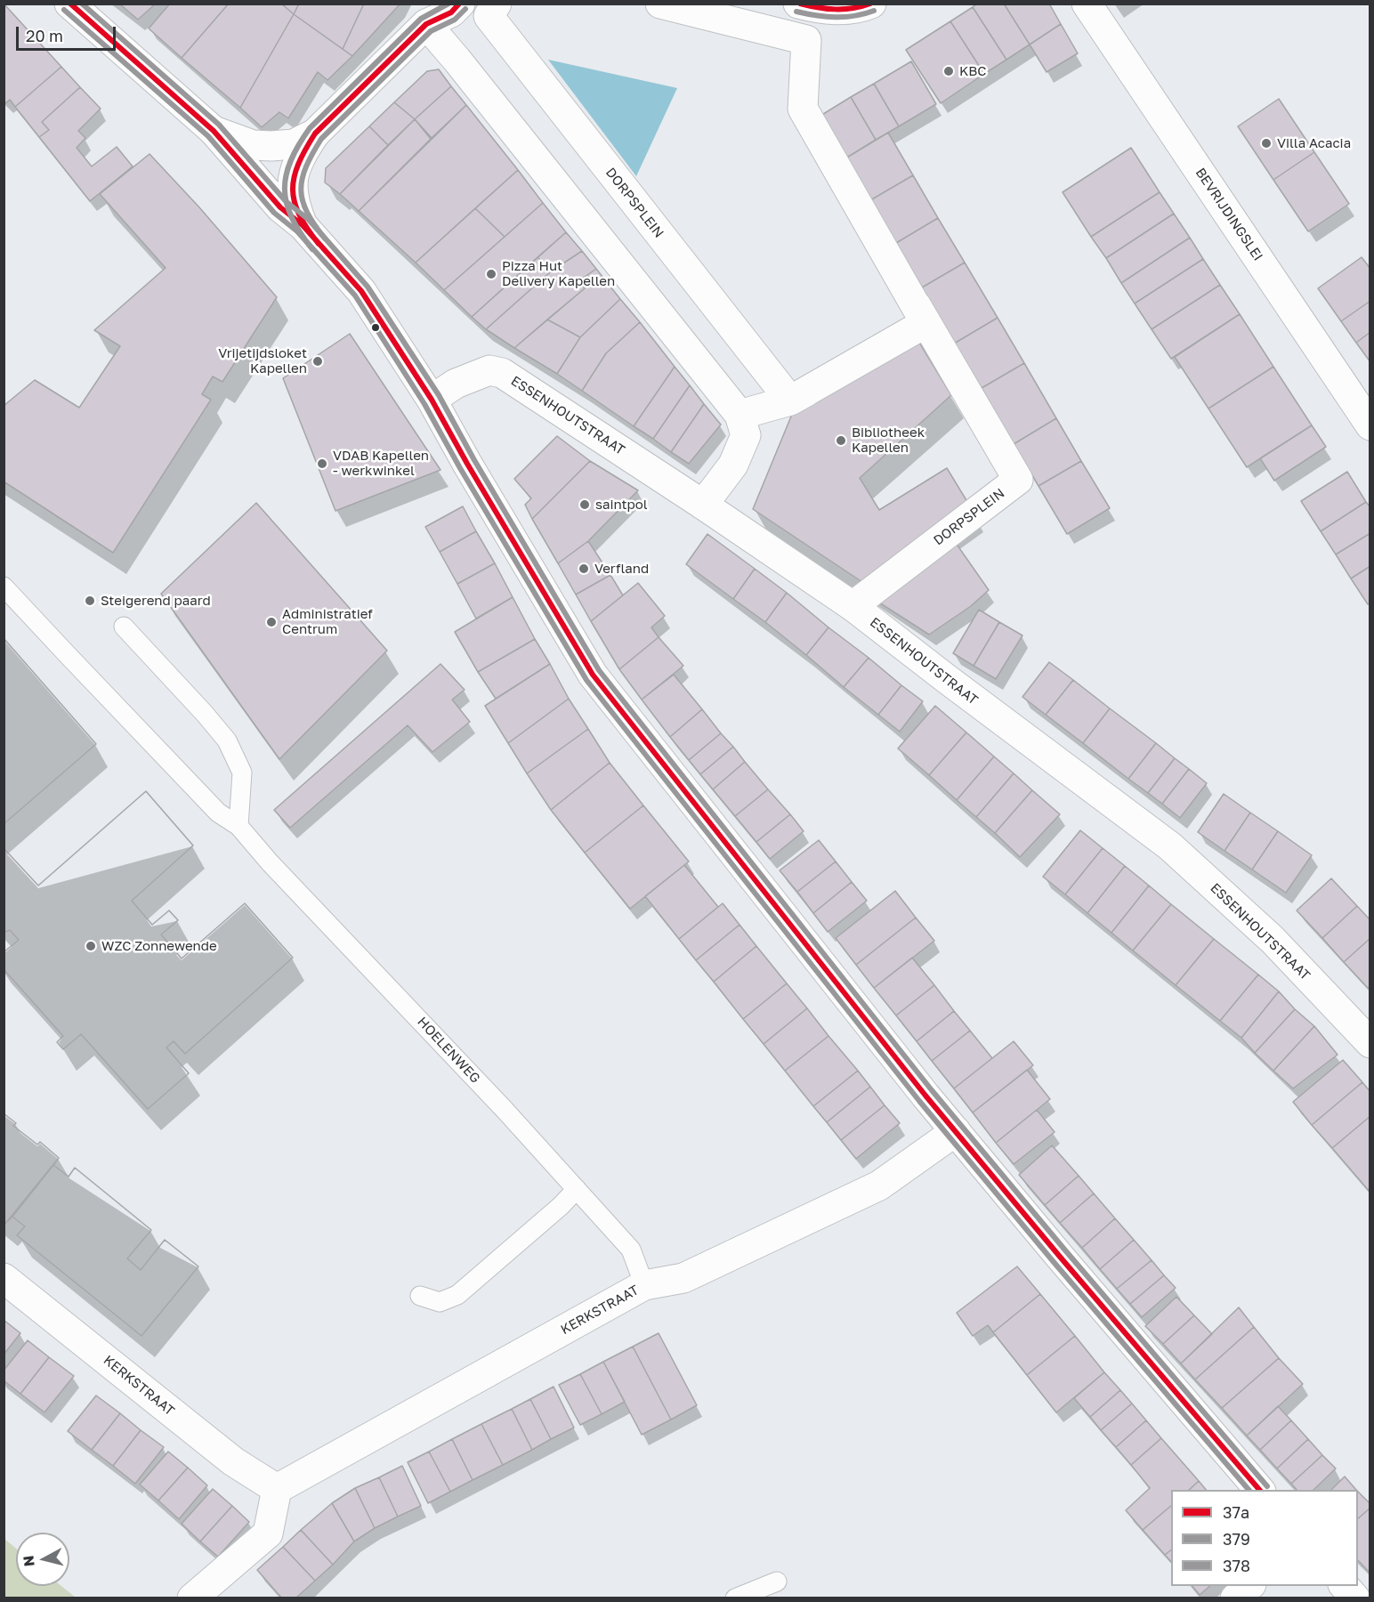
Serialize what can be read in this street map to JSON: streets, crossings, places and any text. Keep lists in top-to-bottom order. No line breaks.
{"streets":{"street":["DORPSPLEIN","BEVRIJDINGSLEI","ESSENHOUTSTRAAT","KERKSTRAAT"],"lane":["HOELENWEG"]},"crossings":[["DORPSPLEIN","ESSENHOUTSTRAAT"],["HOELENWEG","KERKSTRAAT"]],"places":["KBC","Villa Acacia","Pizza Hut Delivery Kapellen","Vrijetijdsloket Kapellen","Bibliotheek Kapellen","VDAB Kapellen - werkwinkel","saintpol","Verfland","Steigerend paard","Administratief Centrum","WZC Zonnewende"],"lines":["transit line 37a","transit line 378","transit line 379"],"legend":["37a","379","378"],"scale_bar":"20 m","north":"left"}
